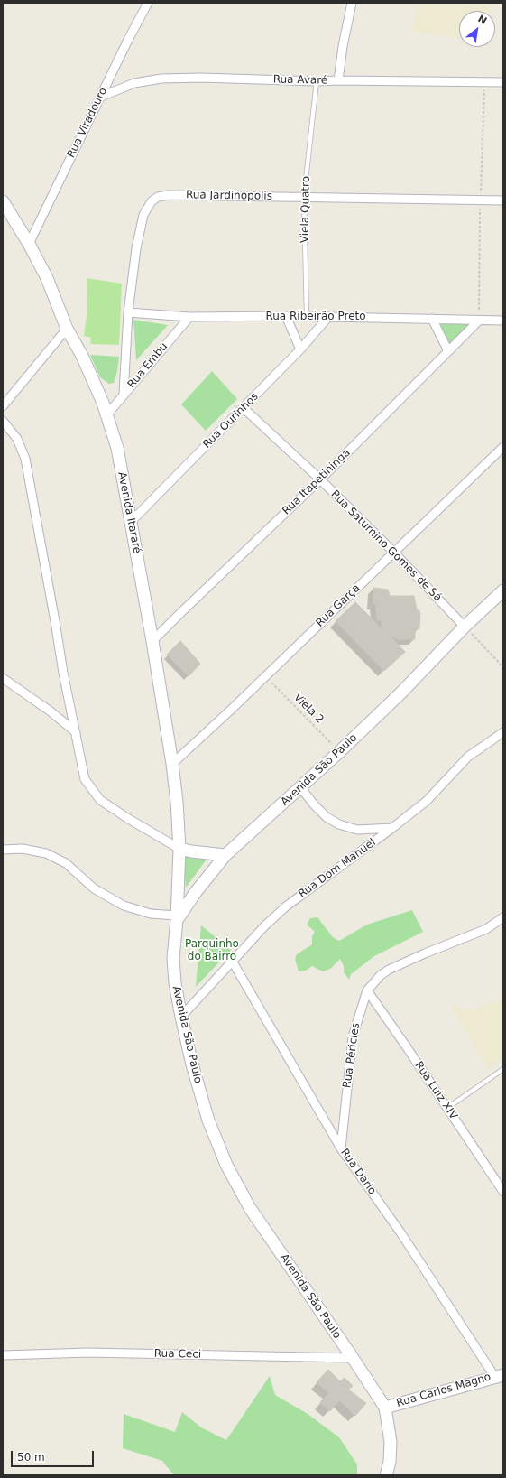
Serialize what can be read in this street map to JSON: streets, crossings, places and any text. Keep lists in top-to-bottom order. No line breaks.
{"streets":{"main road":["Avenida Itararé","Avenida São Paulo","Rua Carlos Magno"],"street":["Rua Avaré","Rua Viradouro","Rua Jardinópolis","Rua Ribeirão Preto","Rua Embu","Rua Ourinhos","Rua Itapetininga","Rua Saturnino Gomes de Sá","Rua Garça","Rua Dom Manuel","Rua Péricles","Rua Luiz XIV","Rua Dario","Rua Ceci"],"lane":["Viela Quatro"],"path":["Viela 2"]},"crossings":[["Rua Avaré","Rua Viradouro"],["Rua Avaré","Viela Quatro"],["Rua Viradouro","Avenida Itararé"],["Rua Jardinópolis","Viela Quatro"],["Rua Jardinópolis","Rua Ribeirão Preto"],["Rua Jardinópolis","Rua Embu"],["Viela Quatro","Rua Ribeirão Preto"],["Rua Ribeirão Preto","Rua Embu"],["Rua Ribeirão Preto","Rua Ourinhos"],["Rua Ribeirão Preto","Rua Itapetininga"],["Rua Embu","Avenida Itararé"],["Rua Ourinhos","Avenida Itararé"],["Rua Ourinhos","Rua Saturnino Gomes de Sá"],["Rua Itapetininga","Avenida Itararé"],["Rua Itapetininga","Rua Saturnino Gomes de Sá"],["Avenida Itararé","Rua Garça"],["Avenida Itararé","Avenida São Paulo"],["Rua Saturnino Gomes de Sá","Rua Garça"],["Rua Saturnino Gomes de Sá","Avenida São Paulo"],["Rua Garça","Viela 2"],["Viela 2","Avenida São Paulo"],["Avenida São Paulo","Rua Dom Manuel"],["Avenida São Paulo","Rua Ceci"],["Avenida São Paulo","Rua Carlos Magno"],["Rua Dom Manuel","Rua Dario"],["Rua Péricles","Rua Luiz XIV"],["Rua Péricles","Rua Dario"],["Rua Dario","Rua Carlos Magno"]],"parks":["Parquinho do Bairro"],"scale_bar":"50 m","north":"top right"}
